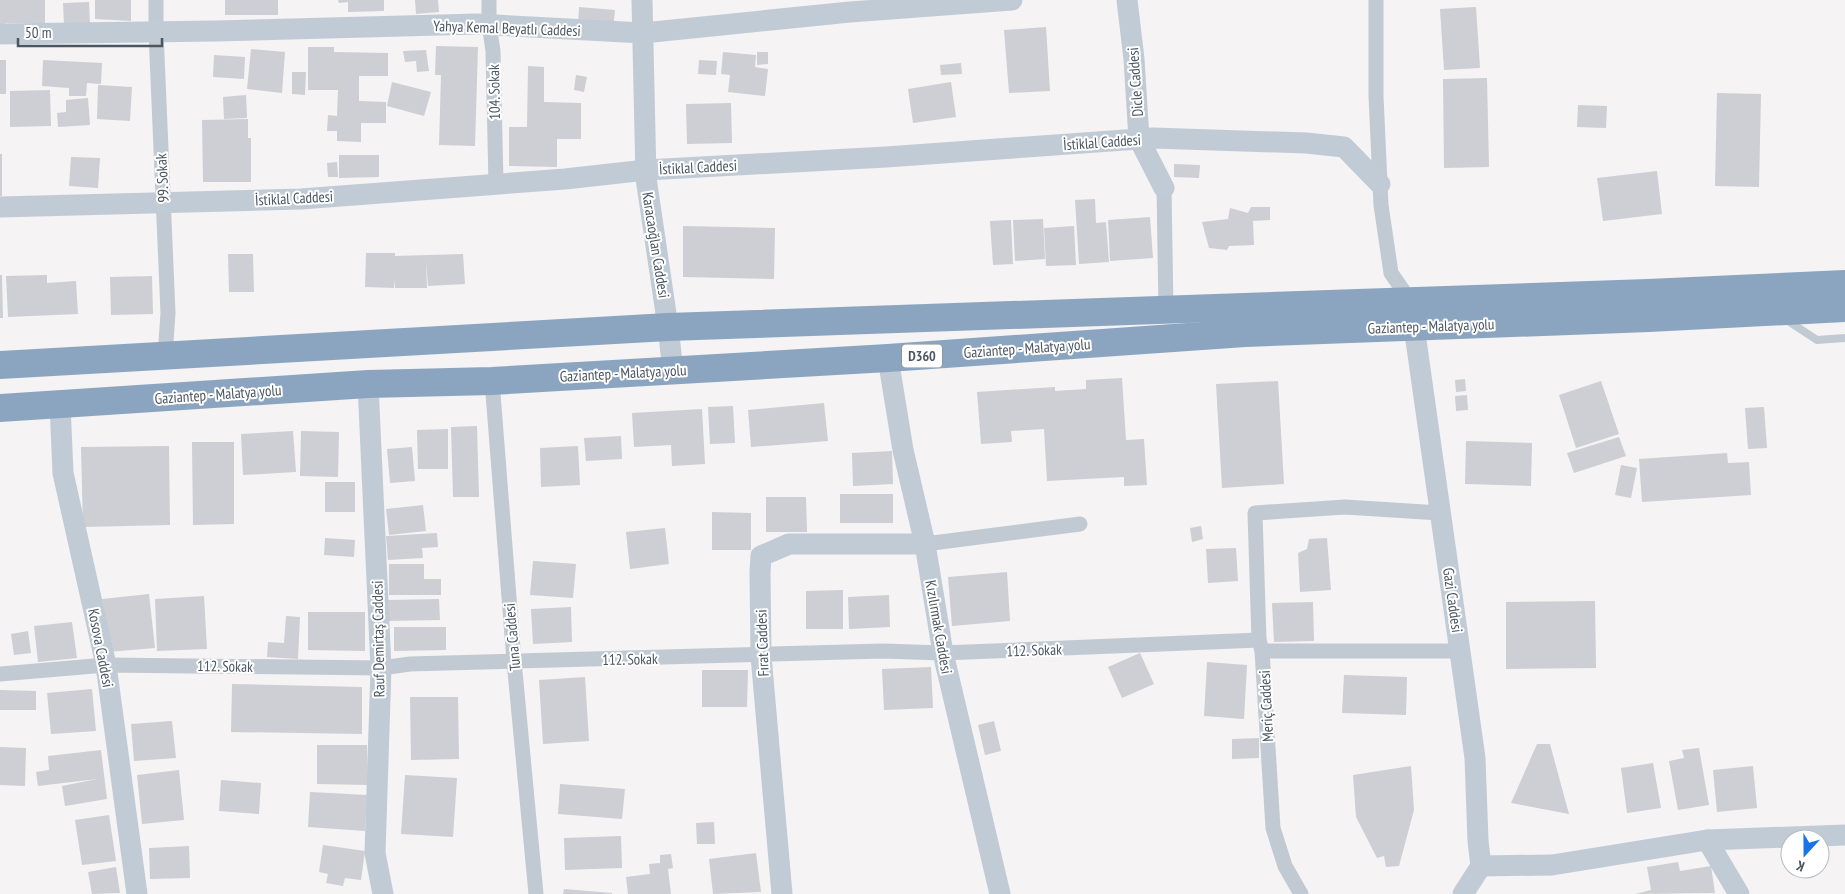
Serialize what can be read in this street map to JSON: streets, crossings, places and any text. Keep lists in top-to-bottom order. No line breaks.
{"streets":{"highway":["Gaziantep - Malatya yolu","D360"],"street":["Yahya Kemal Beyatlı Caddesi","Dicle Caddesi","104. Sokak","İstiklal Caddesi","99. Sokak","Karacaoğlan Caddesi","Gazi Caddesi","Kızılırmak Caddesi","Tuna Caddesi","Rauf Demirtaş Caddesi","Fırat Caddesi","Kosova Caddesi","112. Sokak","Meriç Caddesi"]},"crossings":[["Yahya Kemal Beyatlı Caddesi","104. Sokak"],["Yahya Kemal Beyatlı Caddesi","99. Sokak"],["Yahya Kemal Beyatlı Caddesi","Karacaoğlan Caddesi"],["Dicle Caddesi","İstiklal Caddesi"],["104. Sokak","İstiklal Caddesi"],["İstiklal Caddesi","99. Sokak"],["İstiklal Caddesi","Karacaoğlan Caddesi"],["99. Sokak","Gaziantep - Malatya yolu"],["Karacaoğlan Caddesi","Gaziantep - Malatya yolu"],["Gaziantep - Malatya yolu","Gazi Caddesi"],["Gaziantep - Malatya yolu","Kızılırmak Caddesi"],["Gaziantep - Malatya yolu","Tuna Caddesi"],["Gaziantep - Malatya yolu","Rauf Demirtaş Caddesi"],["Gaziantep - Malatya yolu","Kosova Caddesi"],["Gazi Caddesi","112. Sokak"],["Gazi Caddesi","Meriç Caddesi"],["Kızılırmak Caddesi","Fırat Caddesi"],["Kızılırmak Caddesi","112. Sokak"],["Tuna Caddesi","112. Sokak"],["Rauf Demirtaş Caddesi","112. Sokak"],["Fırat Caddesi","112. Sokak"],["Kosova Caddesi","112. Sokak"],["112. Sokak","Meriç Caddesi"]],"scale_bar":"50 m","north":"bottom"}
